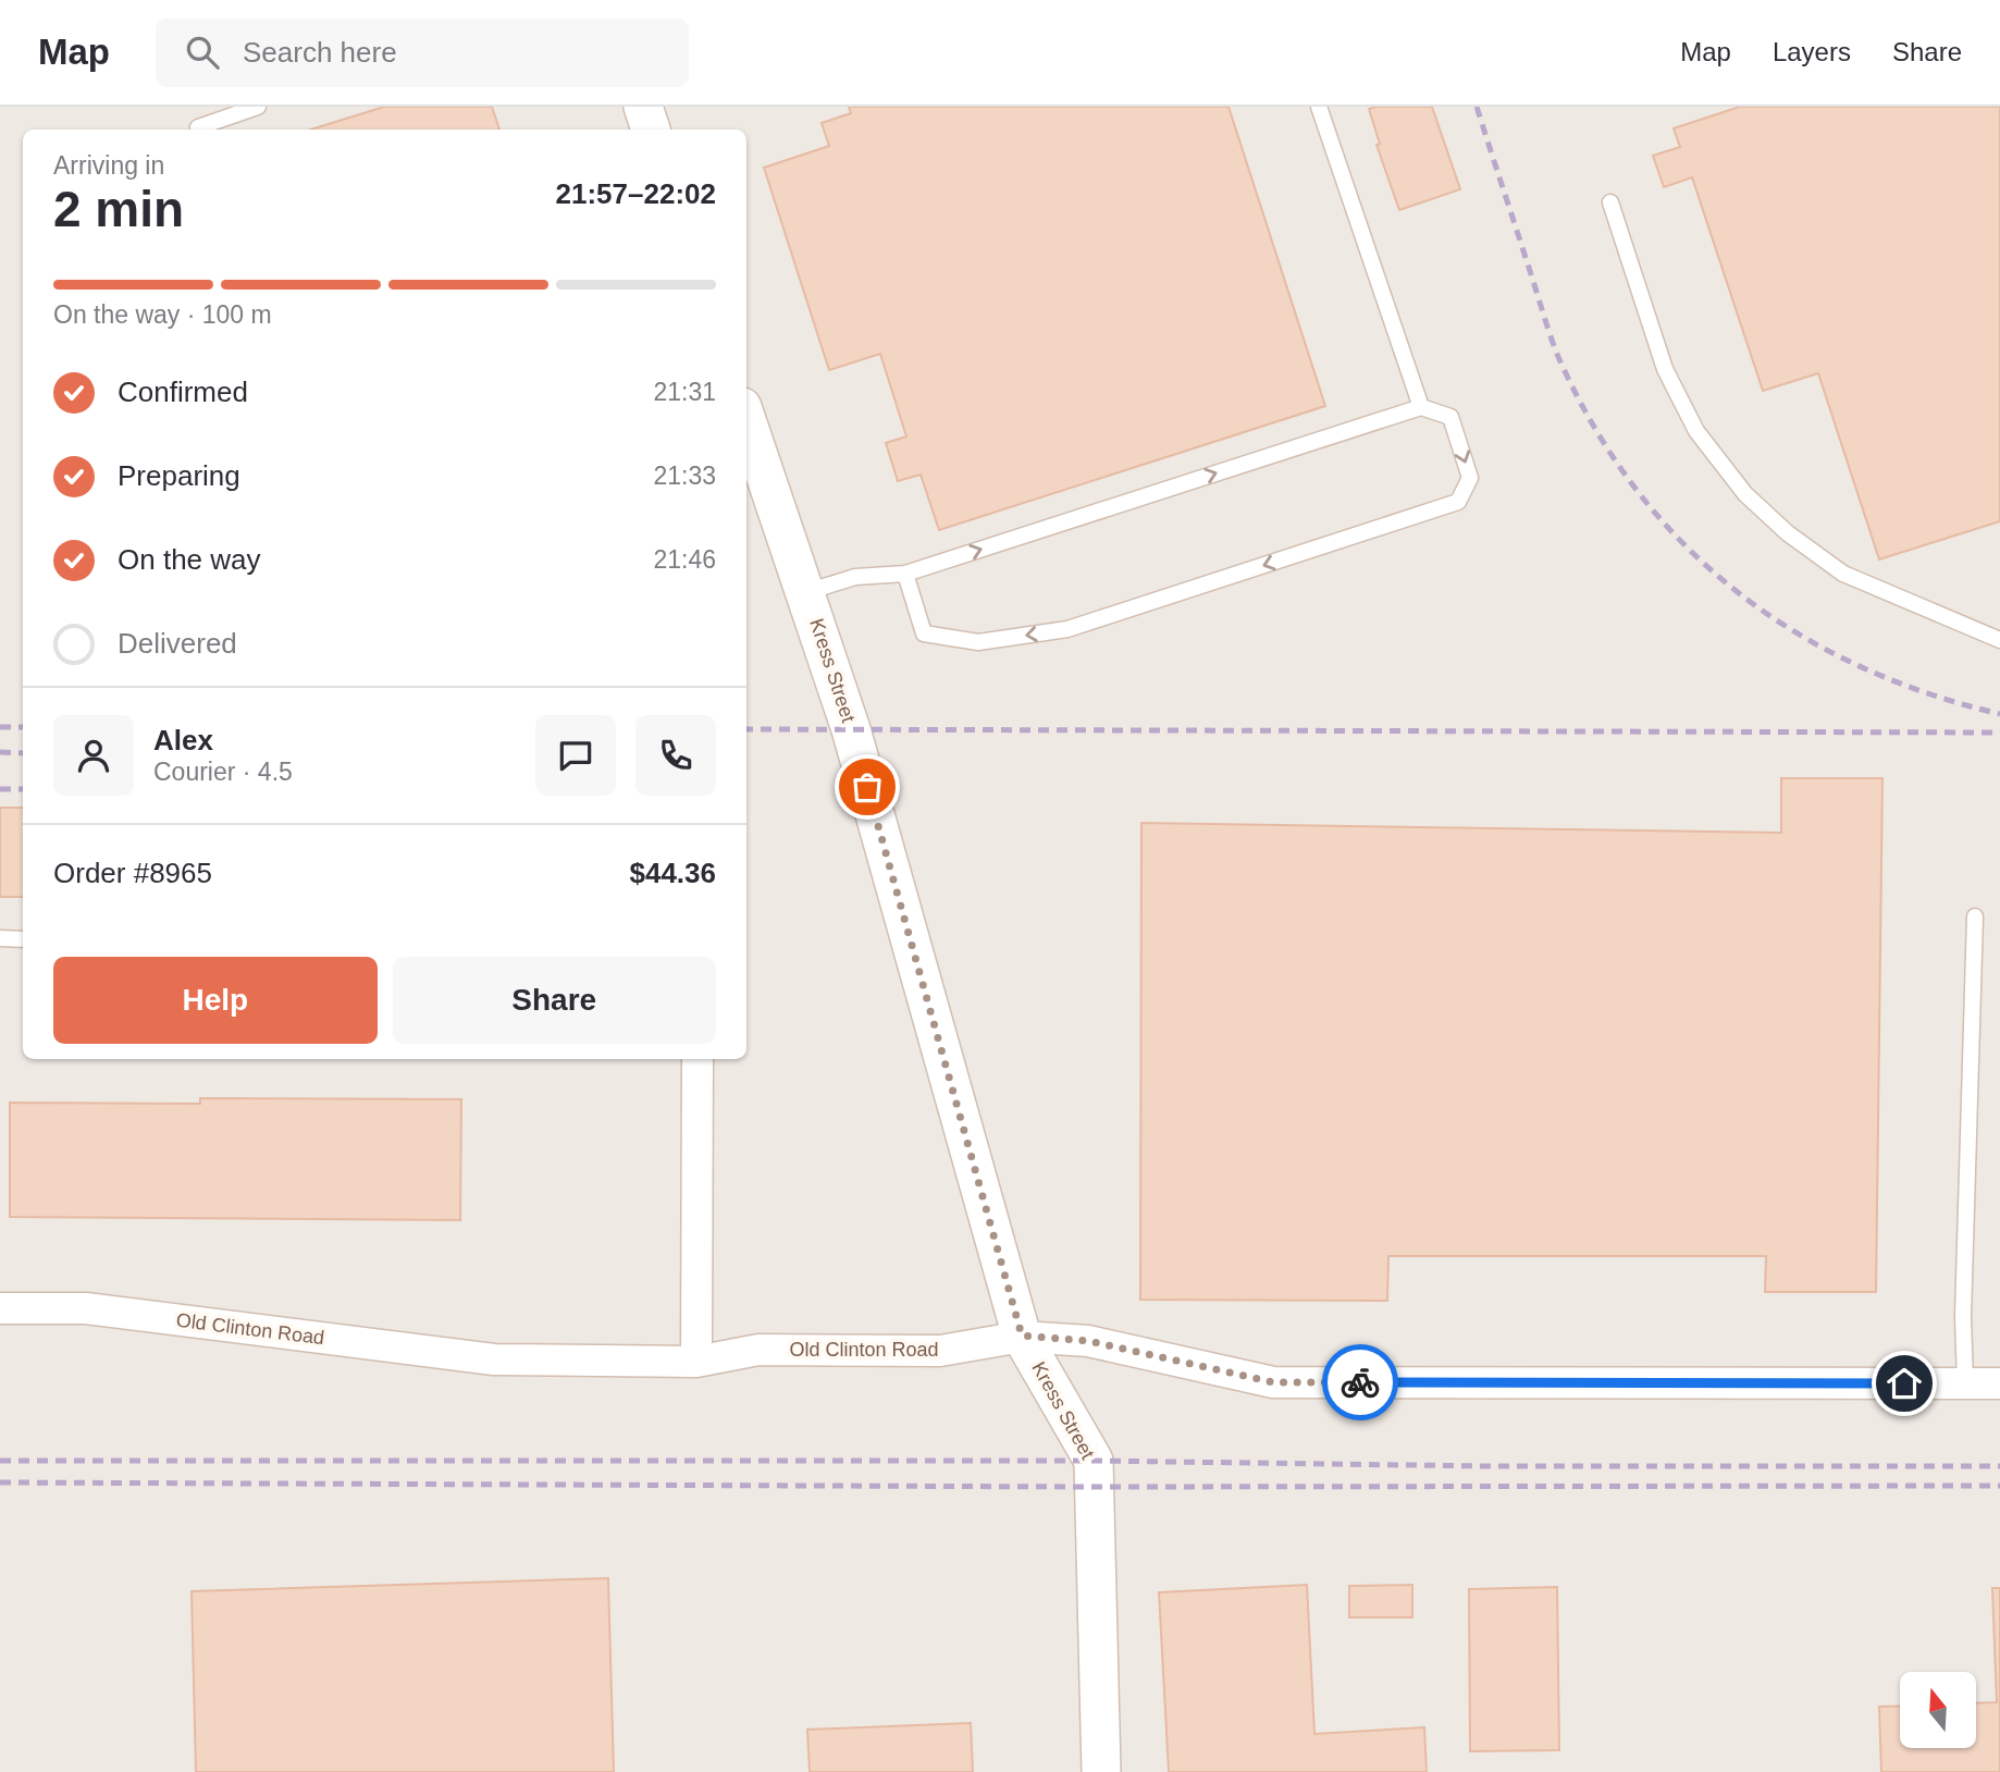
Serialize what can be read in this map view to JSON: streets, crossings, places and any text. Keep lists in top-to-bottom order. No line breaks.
{"streets":{"street":["Kress Street","Old Clinton Road"]},"crossings":[["Kress Street","Old Clinton Road"]],"north":"top","page":{"header":"Map","search":"Search here","nav":["Map","Layers","Share"],"heading":["2 min","Arriving in","21:57–22:02"],"panel":["Alex","Courier · 4.5","Order #8965","$44.36"],"bar":"On the way · 100 m","list":[["Confirmed","21:31"],["Preparing","21:33"],["On the way","21:46"],"Delivered"],"buttons":["Help","Share"]}}
